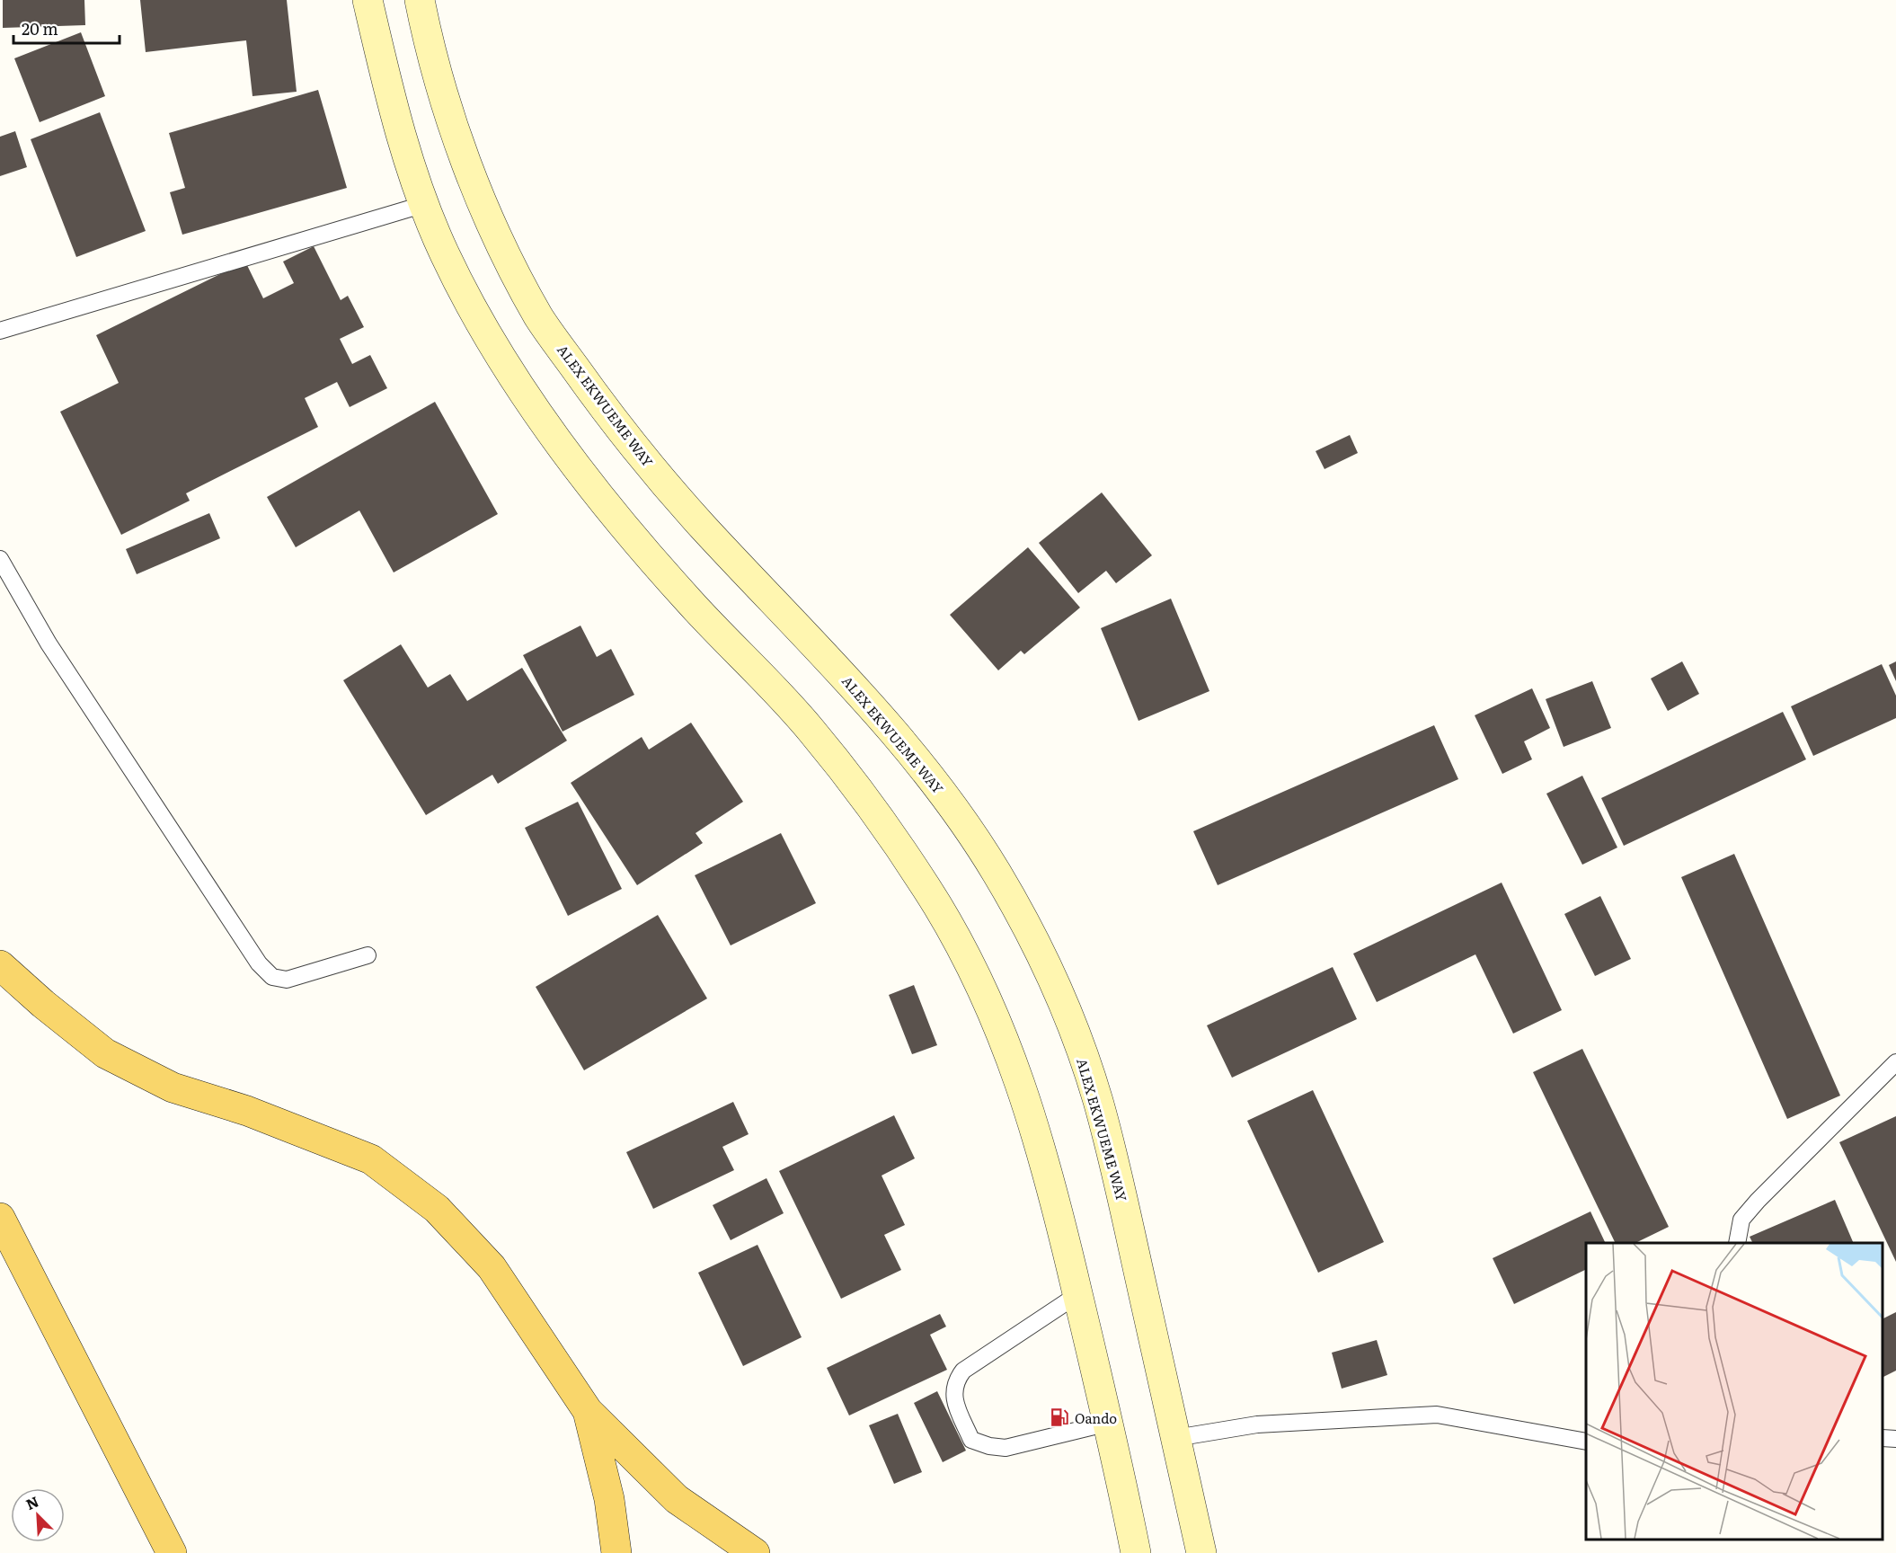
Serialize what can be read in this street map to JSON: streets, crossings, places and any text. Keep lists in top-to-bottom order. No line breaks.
{"streets":{"street":["ALEX EKWUEME WAY"]},"places":{"fuel station":["Oando"]},"scale_bar":"20 m","north":"top left"}
